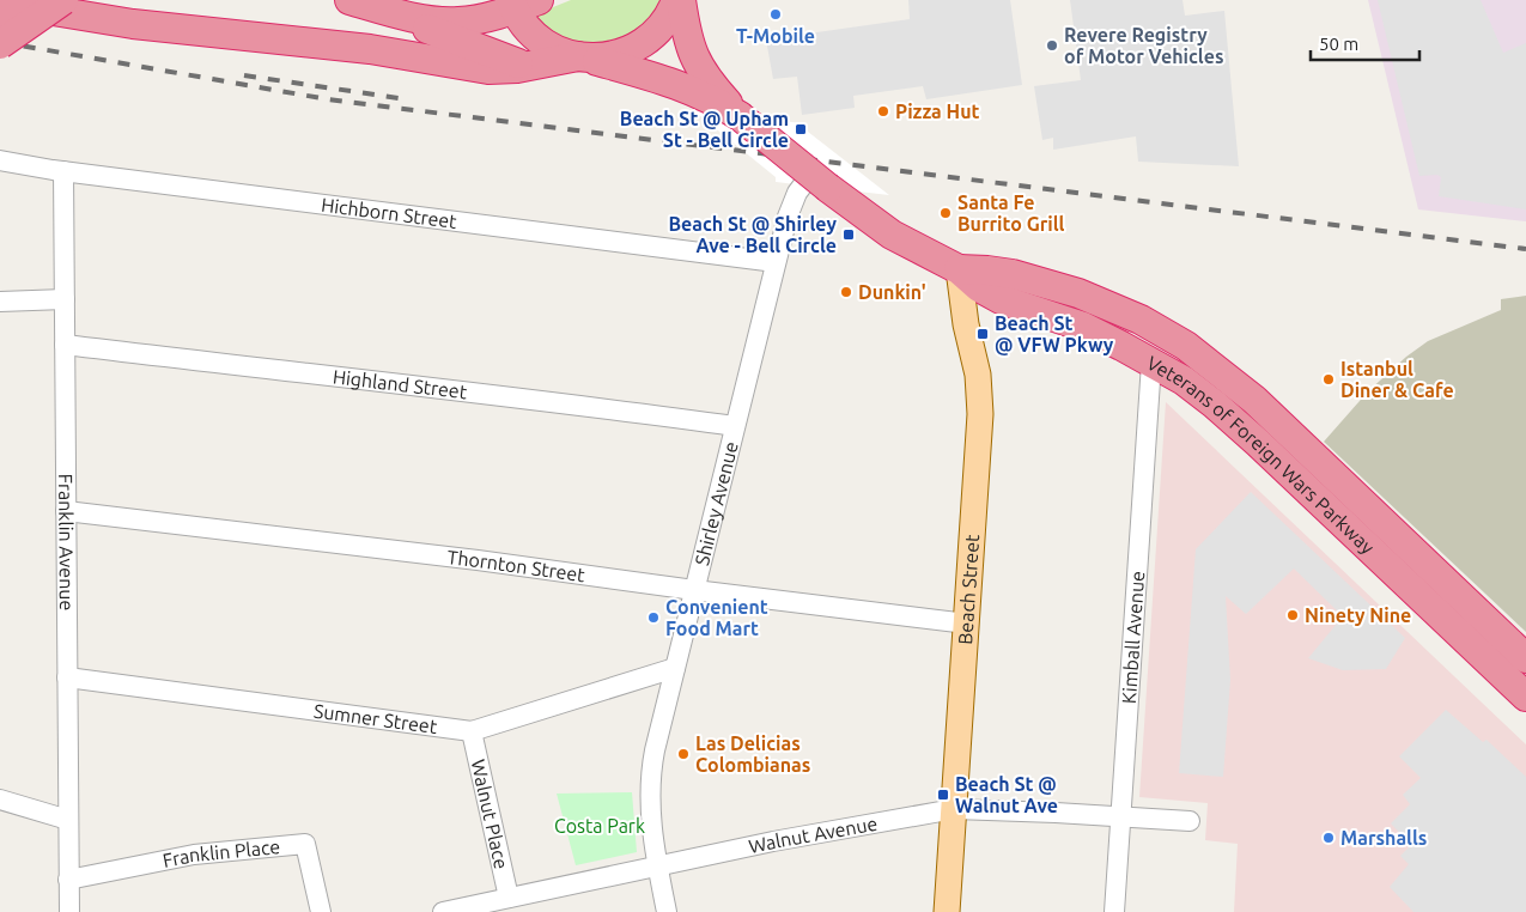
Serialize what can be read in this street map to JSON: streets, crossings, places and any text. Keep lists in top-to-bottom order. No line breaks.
{"streets":{"highway":["Veterans of Foreign Wars Parkway"],"main road":["Beach Street"],"street":["Hichborn Street","Highland Street","Shirley Avenue","Franklin Avenue","Thornton Street","Kimball Avenue","Sumner Street","Walnut Place","Walnut Avenue","Franklin Place"]},"crossings":[["Hichborn Street","Shirley Avenue"],["Hichborn Street","Franklin Avenue"],["Highland Street","Shirley Avenue"],["Highland Street","Franklin Avenue"],["Veterans of Foreign Wars Parkway","Shirley Avenue"],["Veterans of Foreign Wars Parkway","Beach Street"],["Veterans of Foreign Wars Parkway","Kimball Avenue"],["Shirley Avenue","Thornton Street"],["Shirley Avenue","Sumner Street"],["Shirley Avenue","Walnut Avenue"],["Franklin Avenue","Thornton Street"],["Franklin Avenue","Sumner Street"],["Franklin Avenue","Franklin Place"],["Thornton Street","Beach Street"],["Beach Street","Walnut Avenue"],["Kimball Avenue","Walnut Avenue"],["Sumner Street","Walnut Place"],["Walnut Place","Walnut Avenue"]],"parks":["Costa Park"],"places":{"other":["T-Mobile","Revere Registry of Motor Vehicles","Pizza Hut","Santa Fe Burrito Grill","Dunkin'","Istanbul Diner & Cafe","Ninety Nine","Convenient Food Mart","Las Delicias Colombianas","Marshalls"],"transit":["Beach St @ Upham St - Bell Circle","Beach St @ Shirley Ave - Bell Circle","Beach St @ VFW Pkwy","Beach St @ Walnut Ave"]},"scale_bar":"50 m"}
